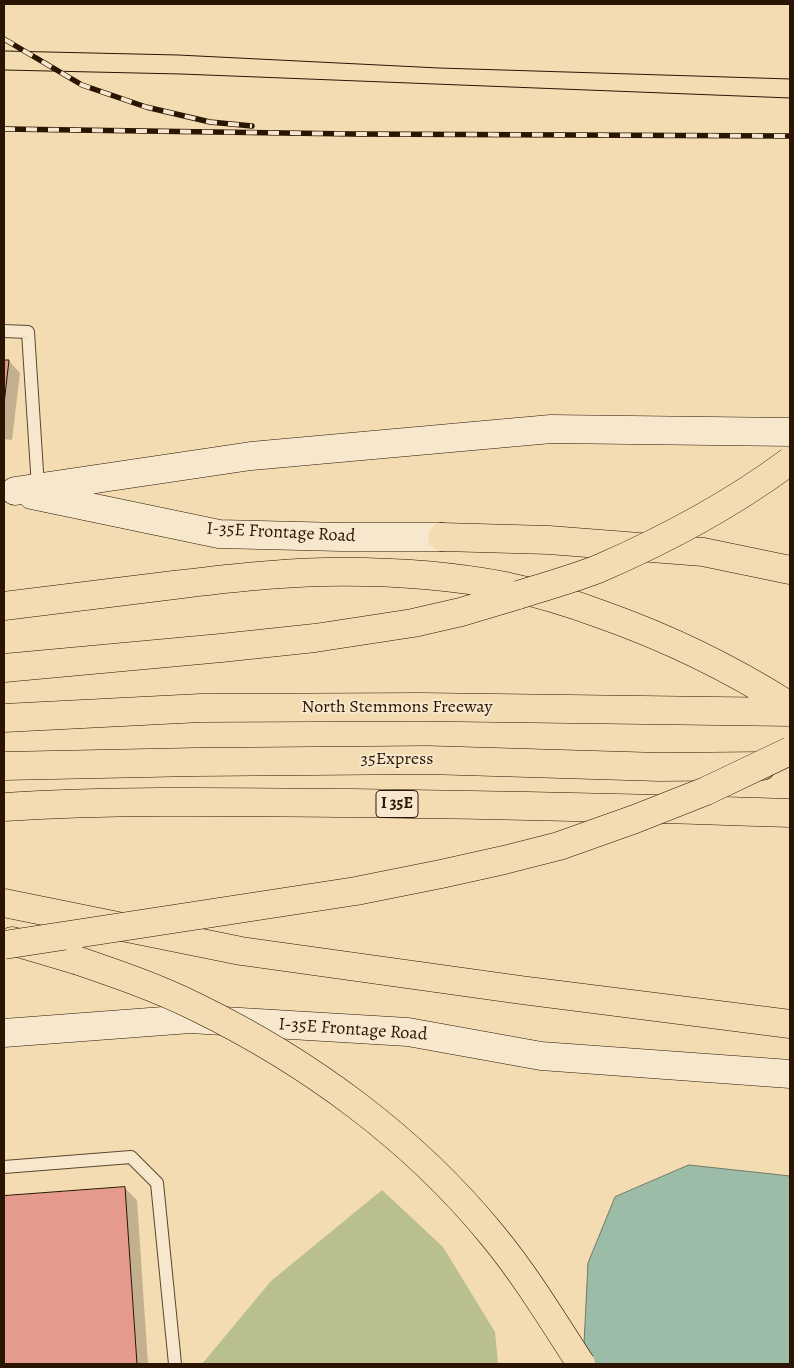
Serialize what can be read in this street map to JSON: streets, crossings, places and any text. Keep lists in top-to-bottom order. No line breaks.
{"streets":{"highway":["North Stemmons Freeway","35Express","I 35E"],"main road":["I-35E Frontage Road"]}}
